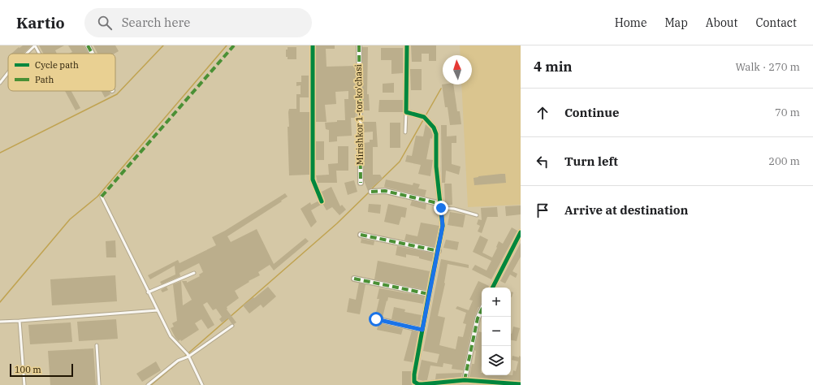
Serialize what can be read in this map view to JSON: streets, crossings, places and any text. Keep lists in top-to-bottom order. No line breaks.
{"streets":{"street":["Mirishkor 1-tor ko'chasi"]},"legend":["Cycle path","Path"],"scale_bar":"100 m","north":"top","page":{"header":"Kartio","search":"Search here","nav":["Home","Map","About","Contact"],"heading":["4 min","Walk · 270 m"],"list":[["Continue","70 m"],["Turn left","200 m"],"Arrive at destination"],"map_buttons":["+","−"],"scale":"100 m"}}
